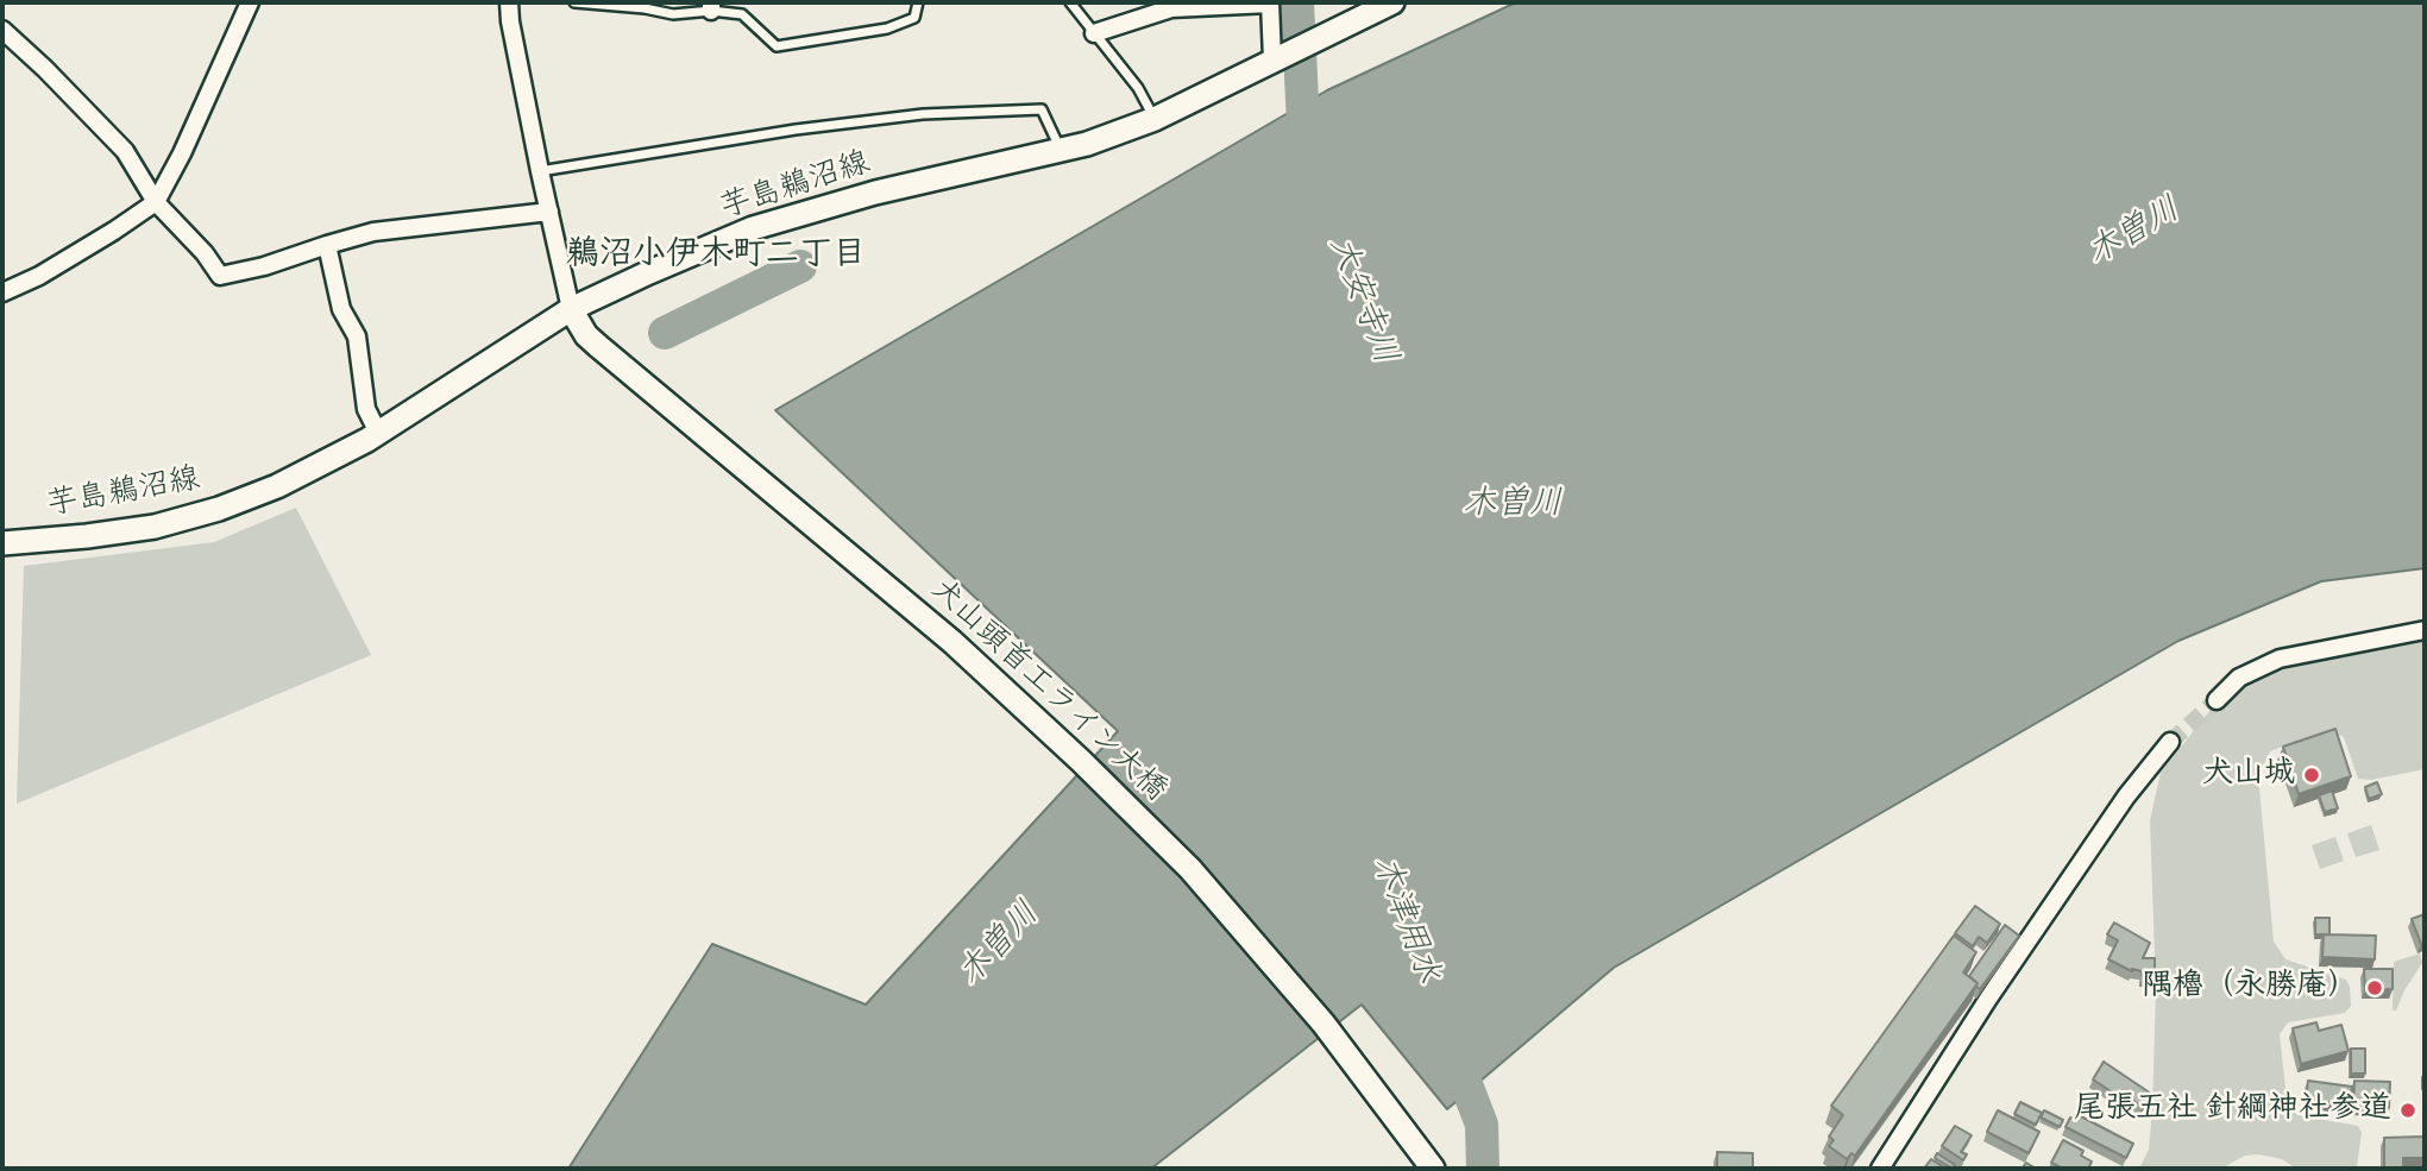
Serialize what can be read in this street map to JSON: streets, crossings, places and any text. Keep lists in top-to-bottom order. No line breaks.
{"streets":{"main road":["芋島鵜沼線","犬山頭首工ライン大橋"]},"crossings":[["芋島鵜沼線","犬山頭首工ライン大橋"]],"districts":["鵜沼小伊木町二丁目"],"water":["木曽川","大安寺川","木津用水"],"places":["犬山城","隅櫓（永勝庵）","尾張五社 針綱神社参道"]}
